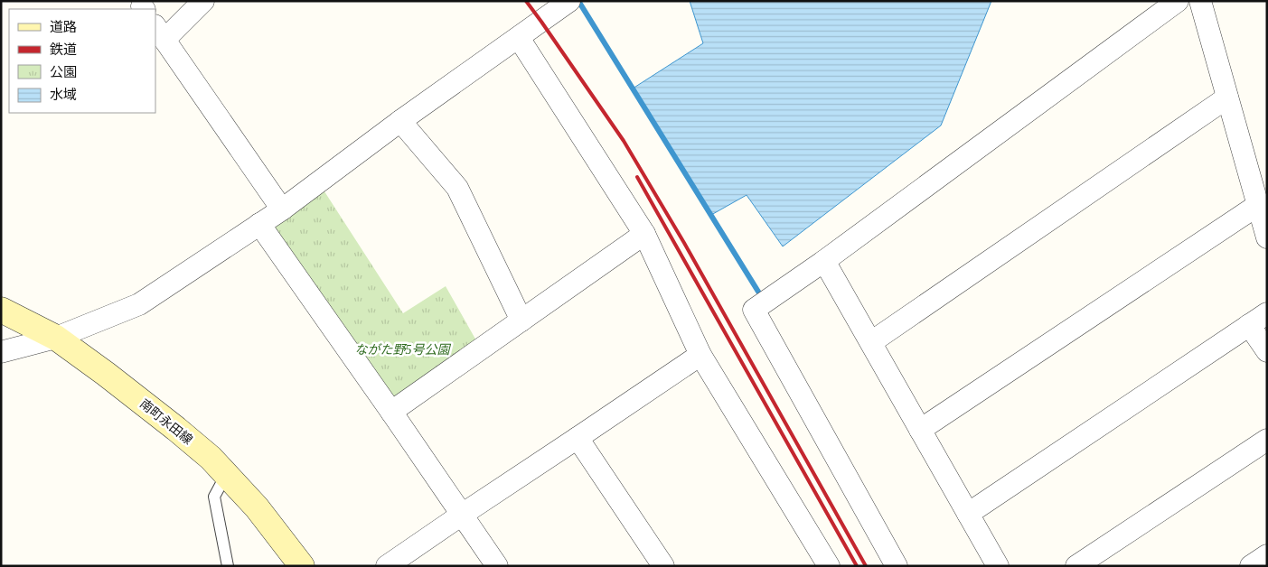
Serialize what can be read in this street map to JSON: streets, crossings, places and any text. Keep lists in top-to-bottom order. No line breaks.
{"streets":{"street":["南町永田線"]},"parks":["ながた野5号公園"],"legend":["道路","鉄道","公園","水域"]}
